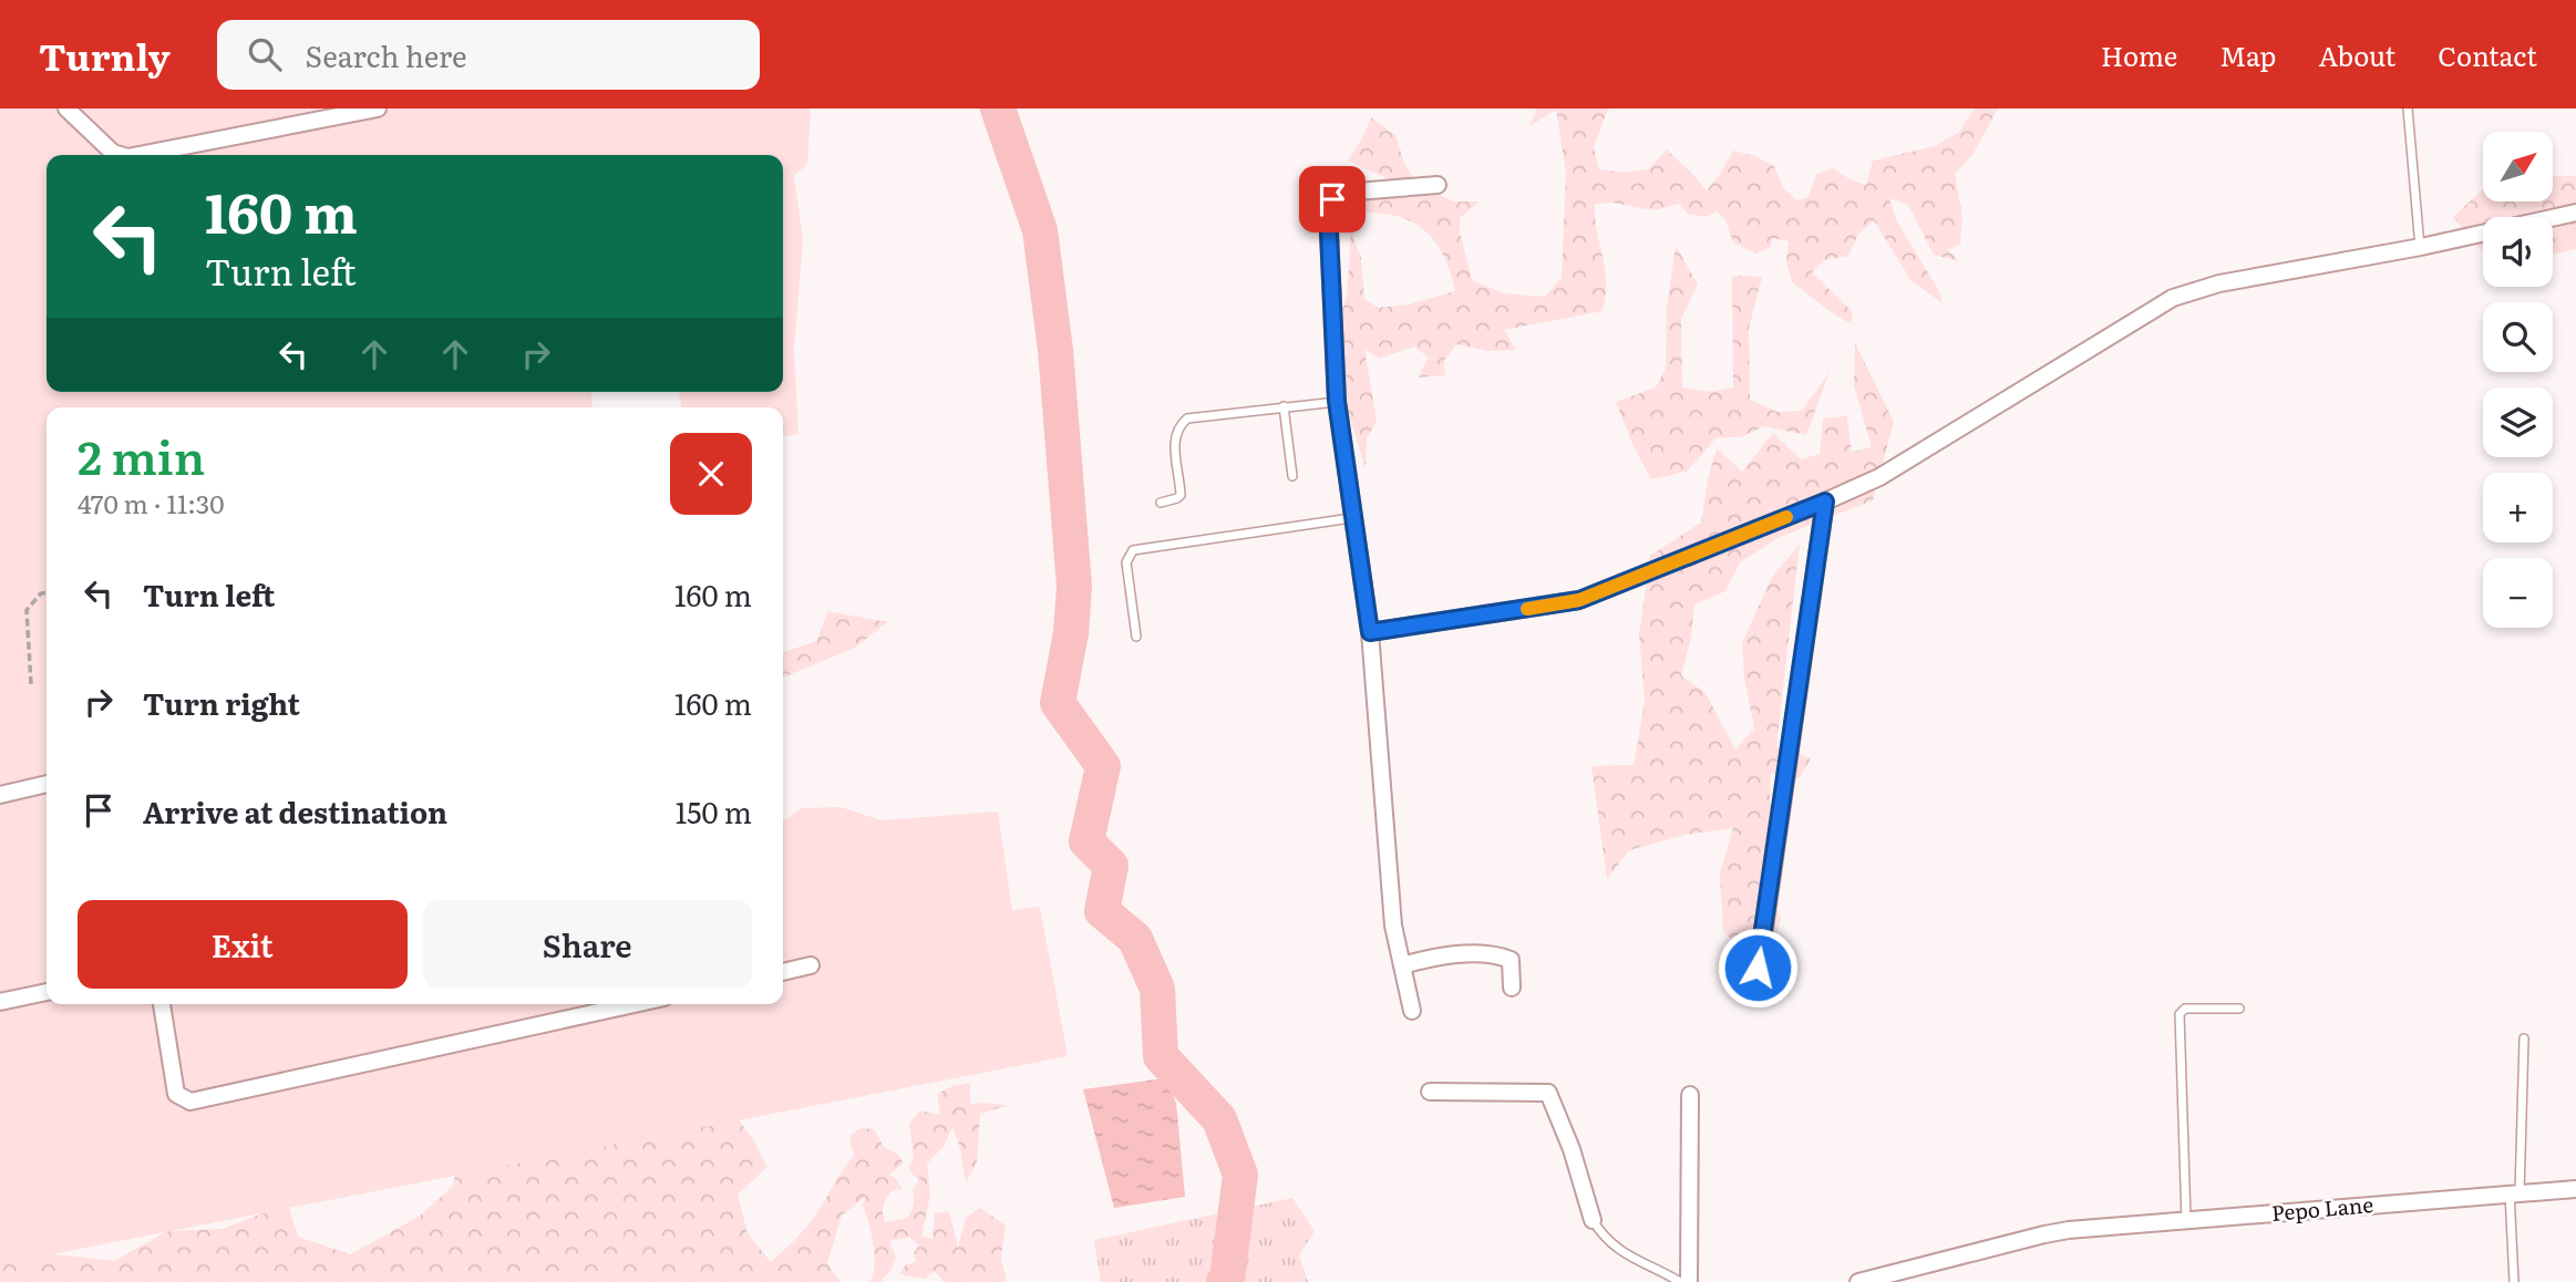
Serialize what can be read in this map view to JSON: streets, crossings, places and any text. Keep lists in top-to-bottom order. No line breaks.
{"streets":{"street":["Pepo Lane"]},"north":"top right","page":{"header":"Turnly","search":"Search here","nav":["Home","Map","About","Contact"],"map_buttons":["+","−"],"turn":["160 m","Turn left"],"heading":["2 min","470 m · 11:30"],"list":[{"name":"Turn left","value":"160 m"},{"name":"Turn right","value":"160 m"},{"name":"Arrive at destination","value":"150 m"}],"buttons":["Exit","Share"]}}
